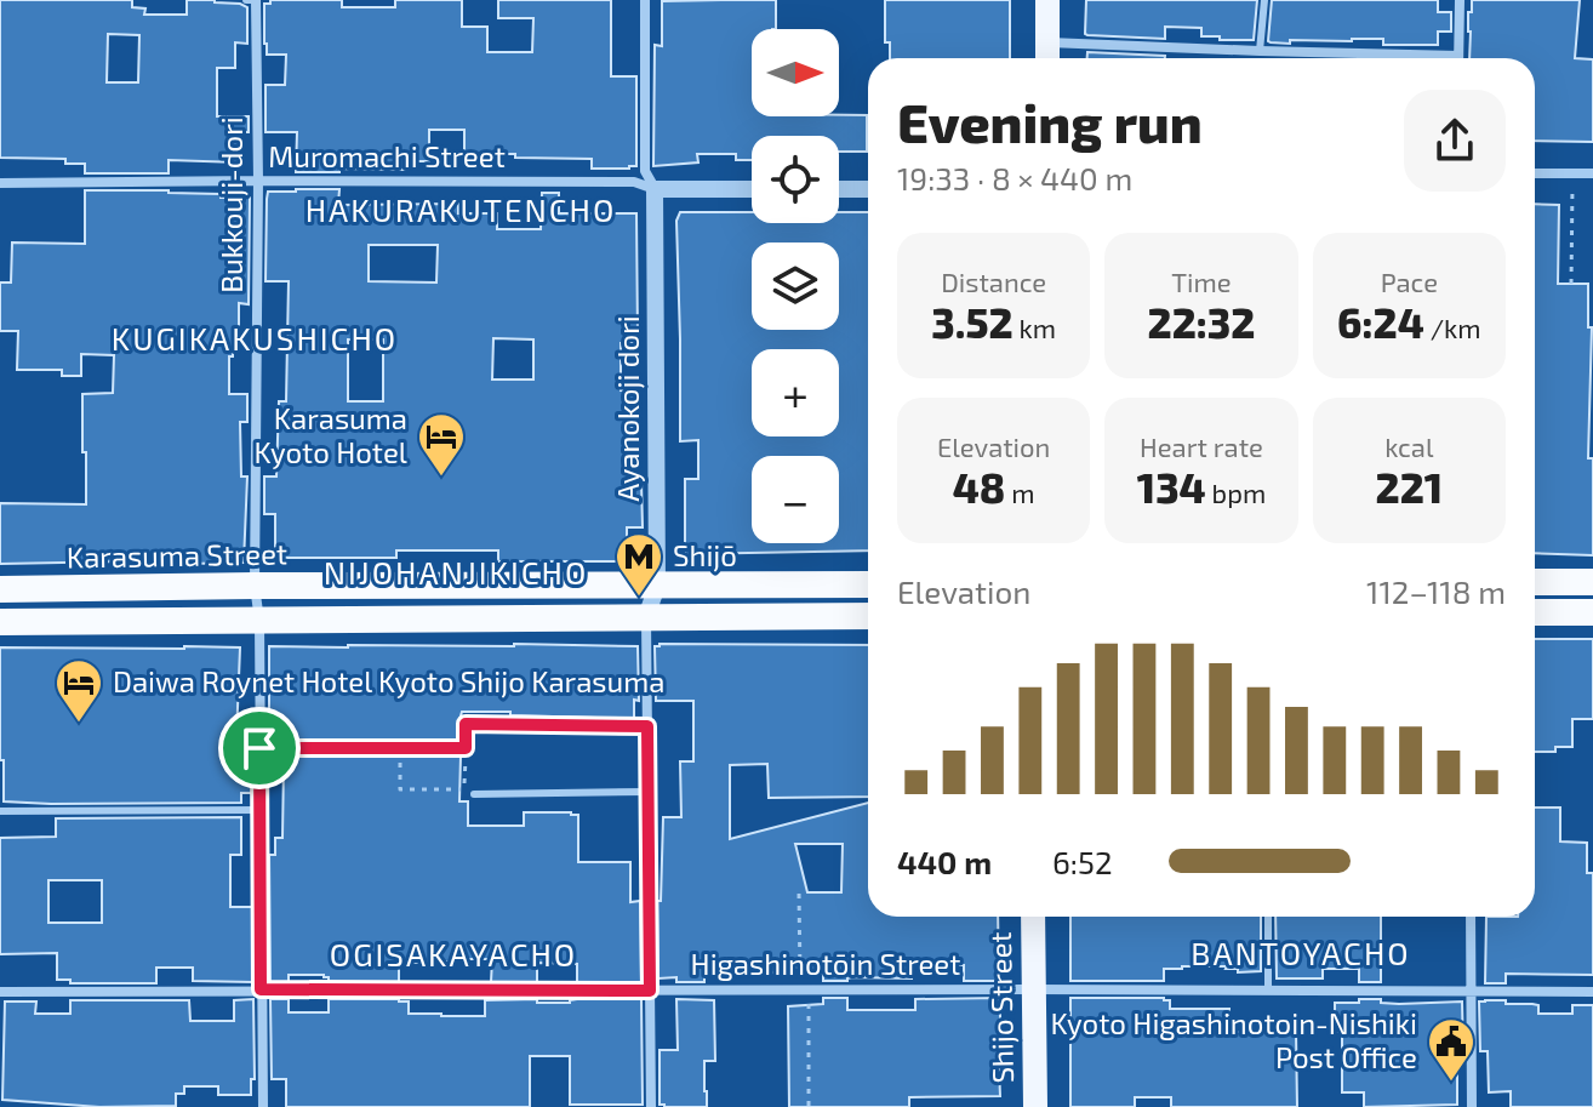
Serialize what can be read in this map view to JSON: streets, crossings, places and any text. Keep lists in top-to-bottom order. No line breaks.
{"streets":{"highway":["Karasuma Street"],"main road":["Shijo Street"],"street":["Muromachi Street","Bukkouji-dori","Ayanokoji dori","Higashinotōin Street"]},"crossings":[["Muromachi Street","Bukkouji-dori"],["Muromachi Street","Ayanokoji dori"],["Bukkouji-dori","Karasuma Street"],["Bukkouji-dori","Higashinotōin Street"],["Ayanokoji dori","Karasuma Street"],["Ayanokoji dori","Higashinotōin Street"],["Higashinotōin Street","Shijo Street"]],"districts":["HAKURAKUTENCHO","KUGIKAKUSHICHO","NIJOHANJIKICHO","BANTOYACHO","OGISAKAYACHO"],"places":{"hotel":["Karasuma Kyoto Hotel","Daiwa Roynet Hotel Kyoto Shijo Karasuma"],"metro station":["Shijō"],"public building":["Kyoto Higashinotoin-Nishiki Post Office"]},"north":"right","page":{"map_buttons":["+","−"],"heading":["Evening run","19:33 · 8 × 440 m"],"stats":[["Distance","3.52 km"],["Time","22:32"],["Pace","6:24 /km"],["Elevation","48 m"],["Heart rate","134 bpm"],["kcal","221"]],"chart":["Elevation","112–118 m"],"list":[{"name":"440 m","note":"6:52"}]}}
